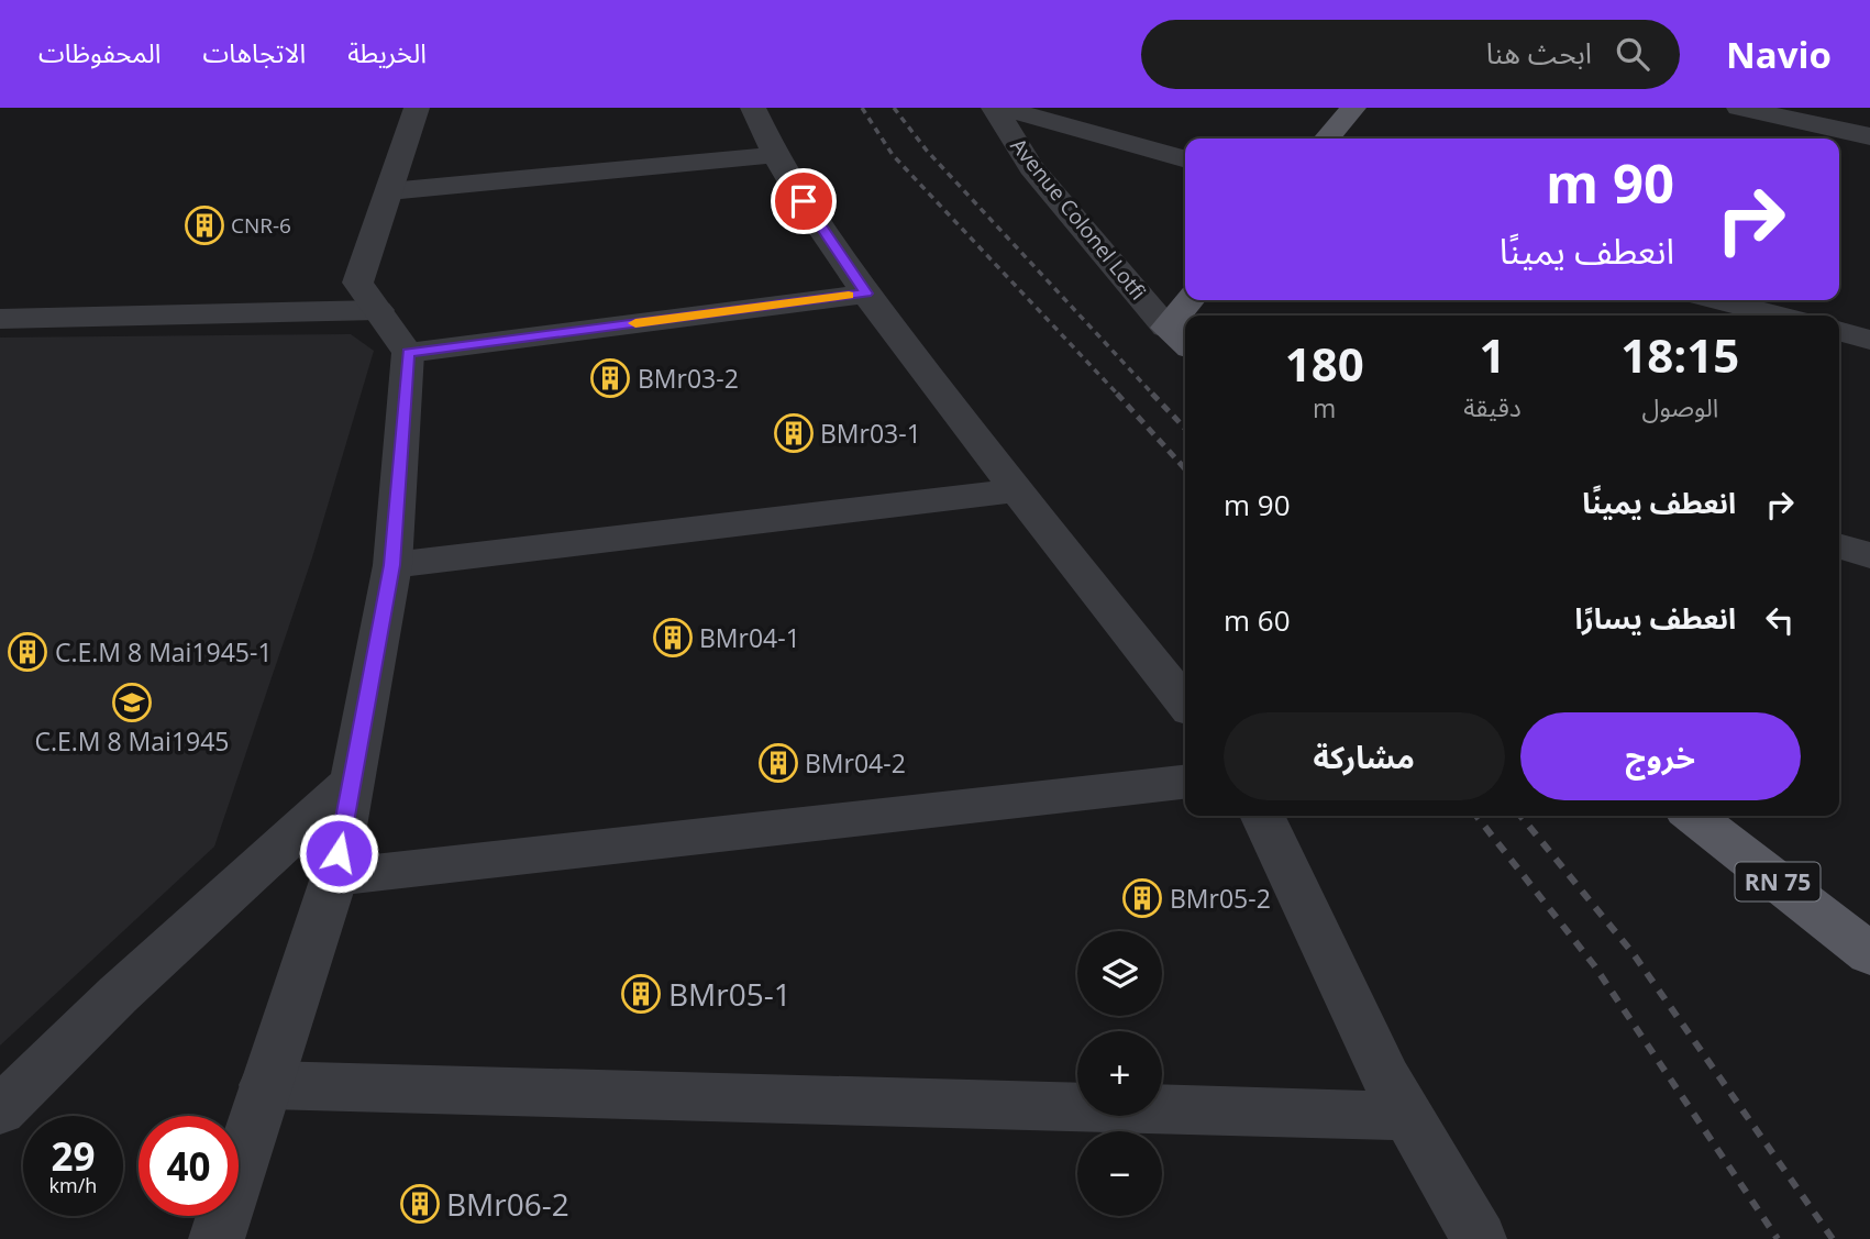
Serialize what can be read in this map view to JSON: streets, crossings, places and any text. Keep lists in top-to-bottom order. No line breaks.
{"streets":{"main road":["RN 75"],"street":["Avenue Colonel Lotfi"]},"places":{"building":["CNR-6","BMr03-2","BMr03-1","BMr04-1","C.E.M 8 Mai1945-1","BMr04-2","BMr05-2","BMr05-1","BMr06-2"],"school or university":["C.E.M 8 Mai1945"]},"page":{"header":"Navio","search":"ابحث هنا","nav":["الخريطة","الاتجاهات","المحفوظات"],"turn":["90 m","انعطف يمينًا"],"eta":["18:15","الوصول","1","دقيقة","180","m"],"list":[{"name":"انعطف يمينًا","value":"90 m"},{"name":"انعطف يسارًا","value":"60 m"}],"buttons":["خروج","مشاركة"],"map_buttons":["+","−"],"speed":"29 km/h","limit":"40"}}
